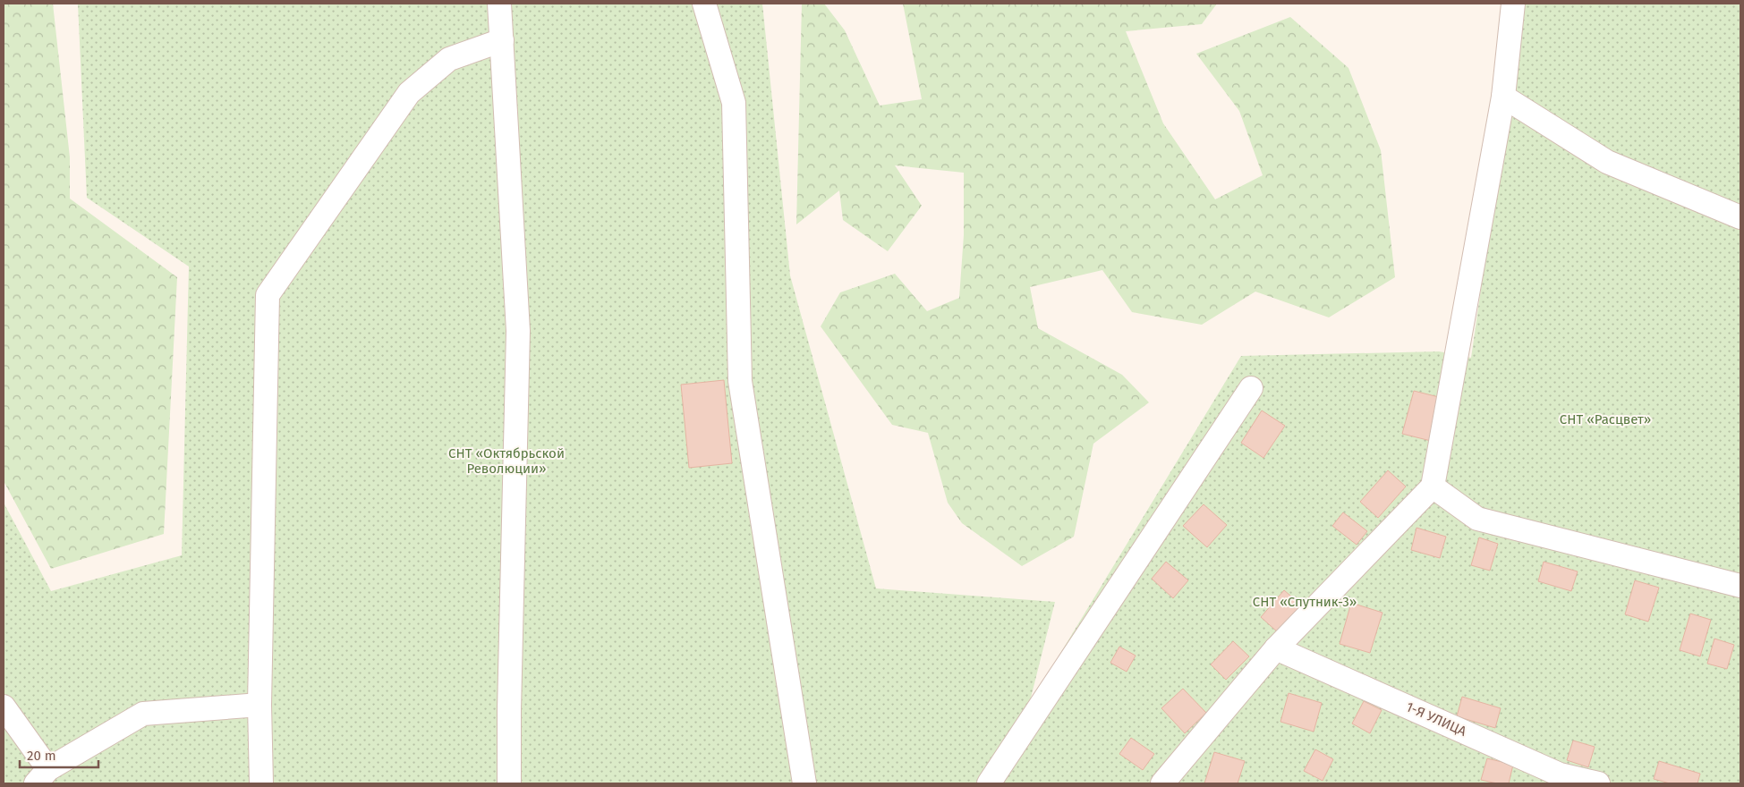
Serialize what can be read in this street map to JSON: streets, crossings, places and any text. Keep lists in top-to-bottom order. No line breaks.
{"streets":{"street":["1-Я УЛИЦА"]},"parks":["СНТ «Расцвет»","СНТ «Октябрьской Революции»","СНТ «Спутник-3»"],"scale_bar":"20 m"}
